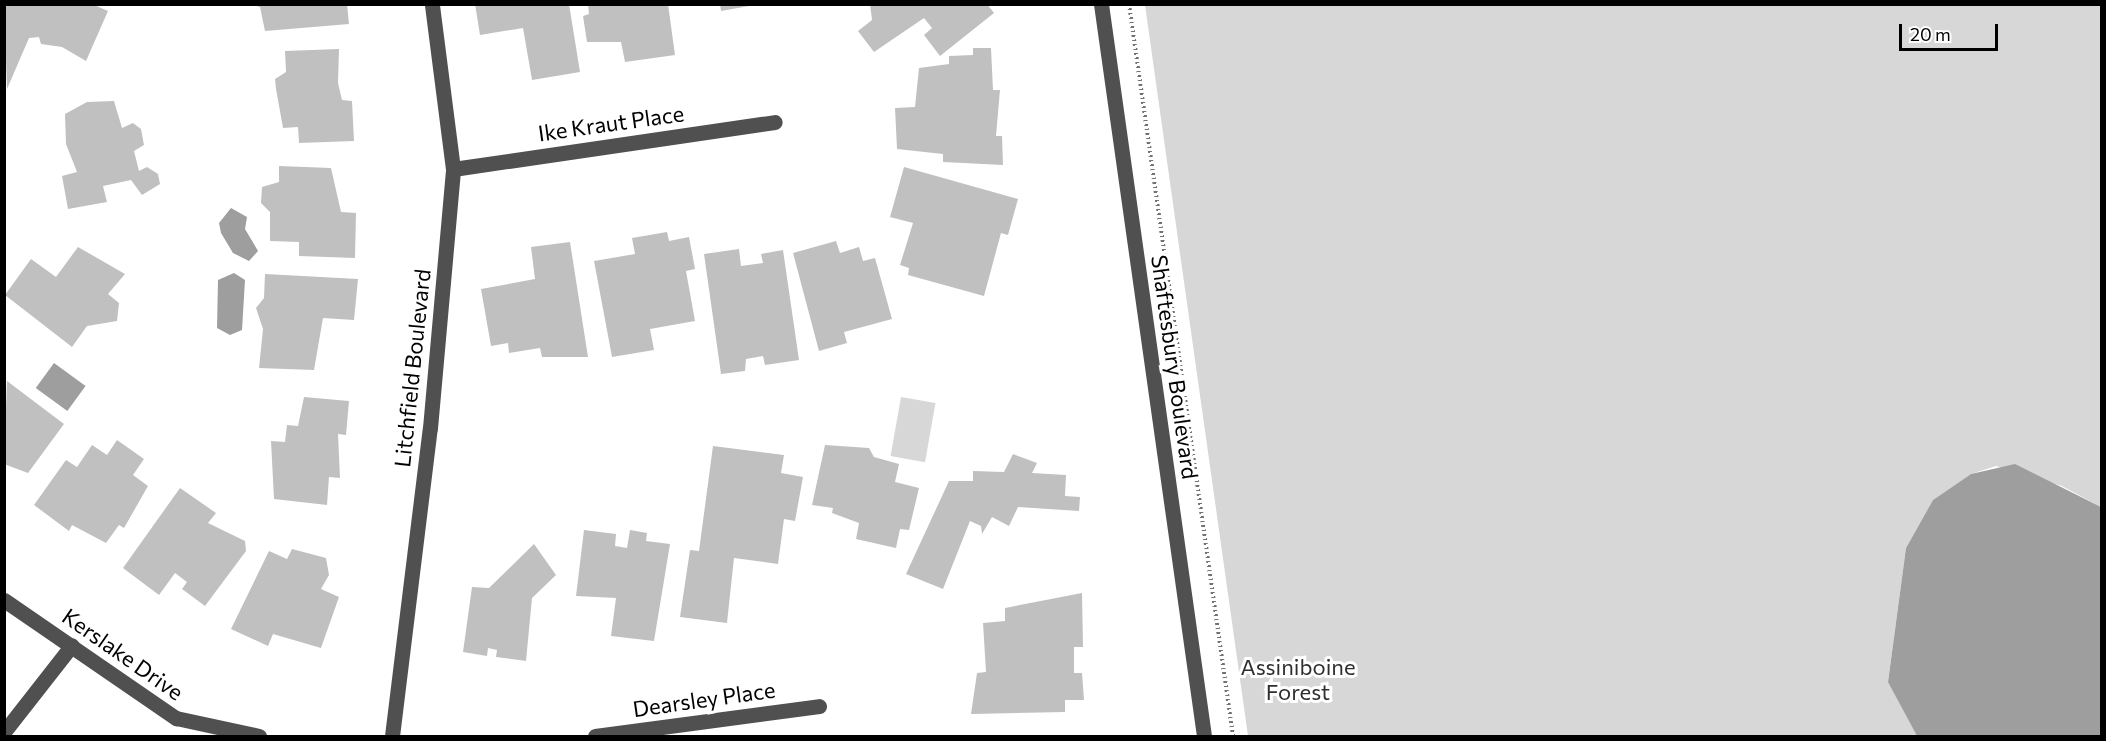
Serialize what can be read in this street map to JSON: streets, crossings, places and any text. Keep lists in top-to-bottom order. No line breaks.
{"streets":{"street":["Ike Kraut Place","Shaftesbury Boulevard","Litchfield Boulevard","Kerslake Drive","Dearsley Place"]},"crossings":[["Ike Kraut Place","Litchfield Boulevard"]],"parks":["Assiniboine Forest"],"scale_bar":"20 m"}
